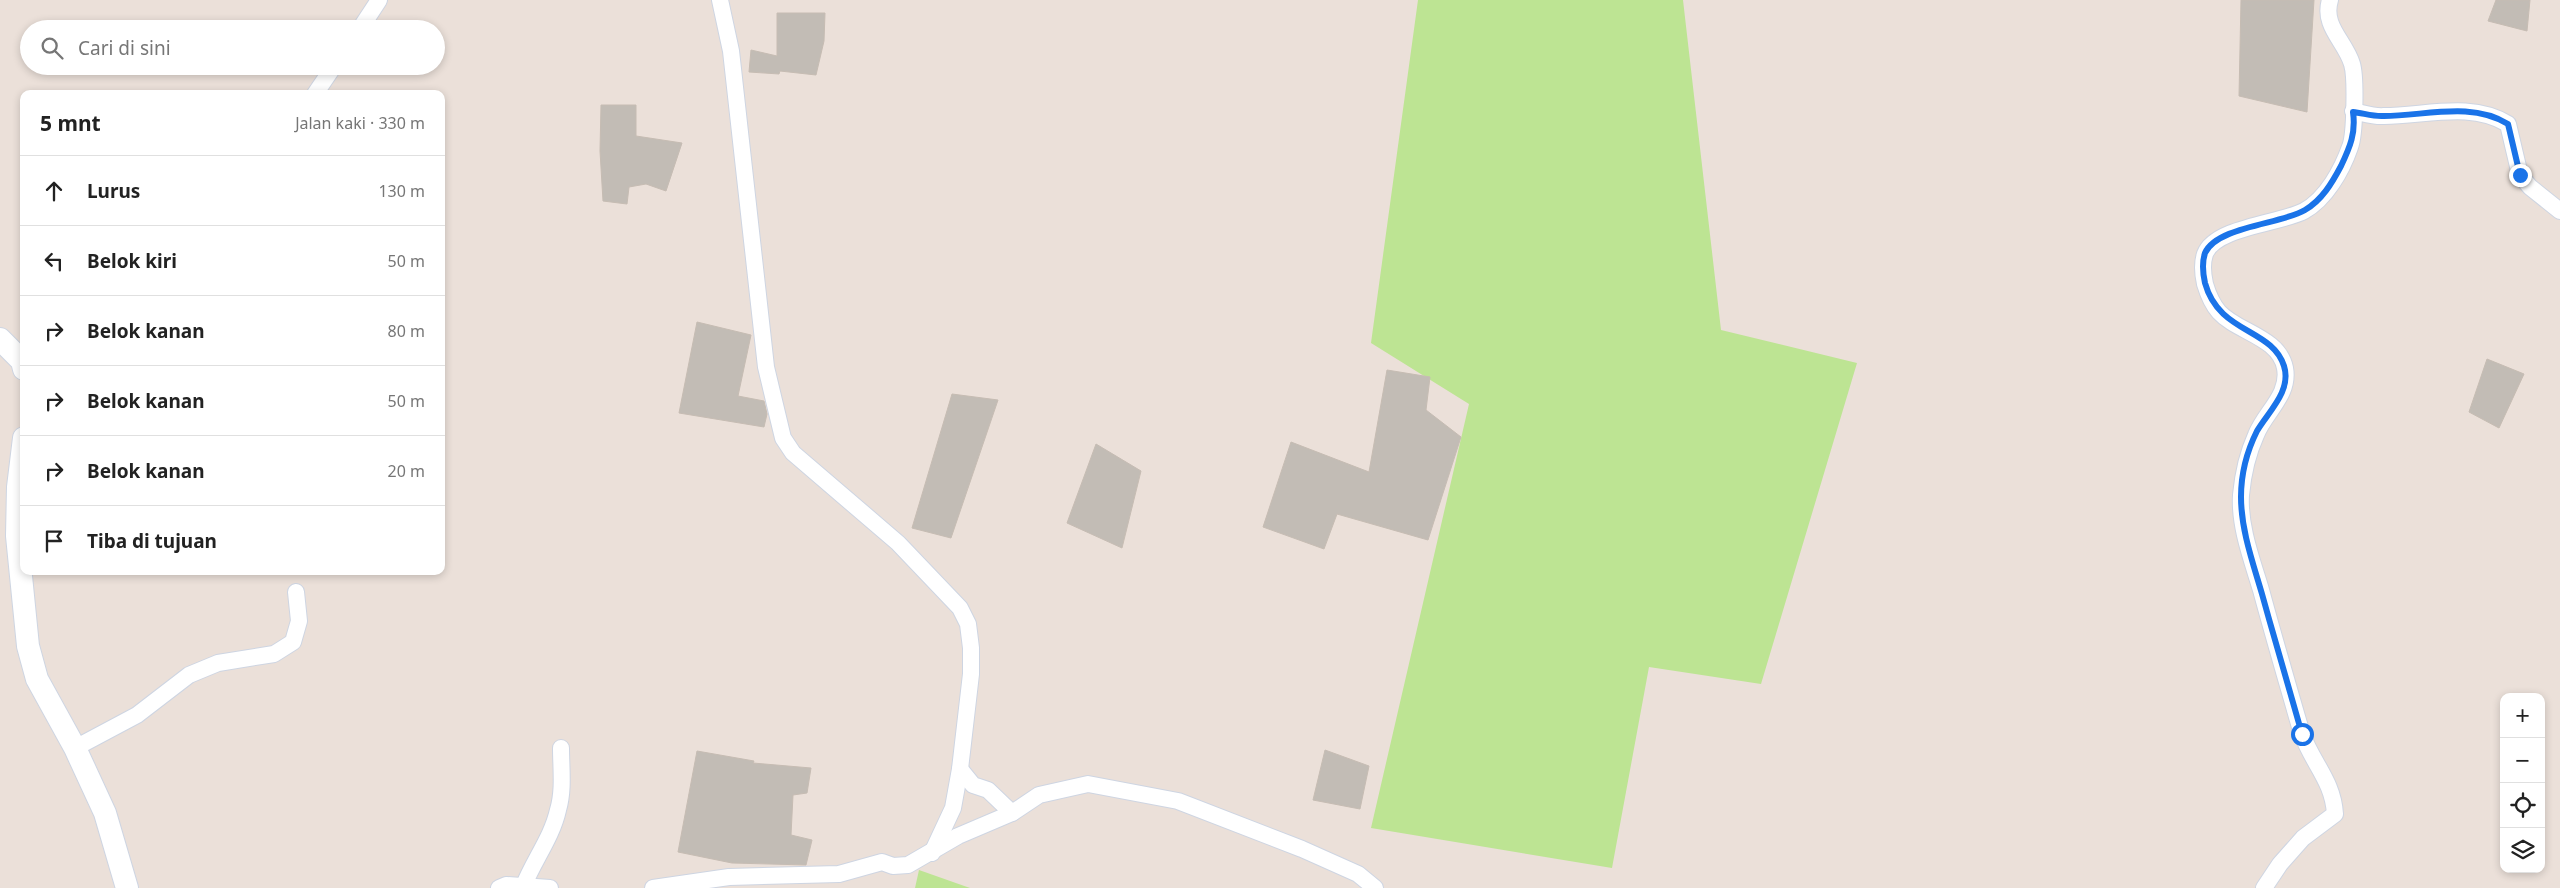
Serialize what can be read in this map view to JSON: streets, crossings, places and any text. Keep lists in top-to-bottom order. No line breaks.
{"page":{"search":"Cari di sini","heading":["5 mnt","Jalan kaki · 330 m"],"list":[["Lurus","130 m"],["Belok kiri","50 m"],["Belok kanan","80 m"],["Belok kanan","50 m"],["Belok kanan","20 m"],"Tiba di tujuan"],"map_buttons":["+","−"]}}
